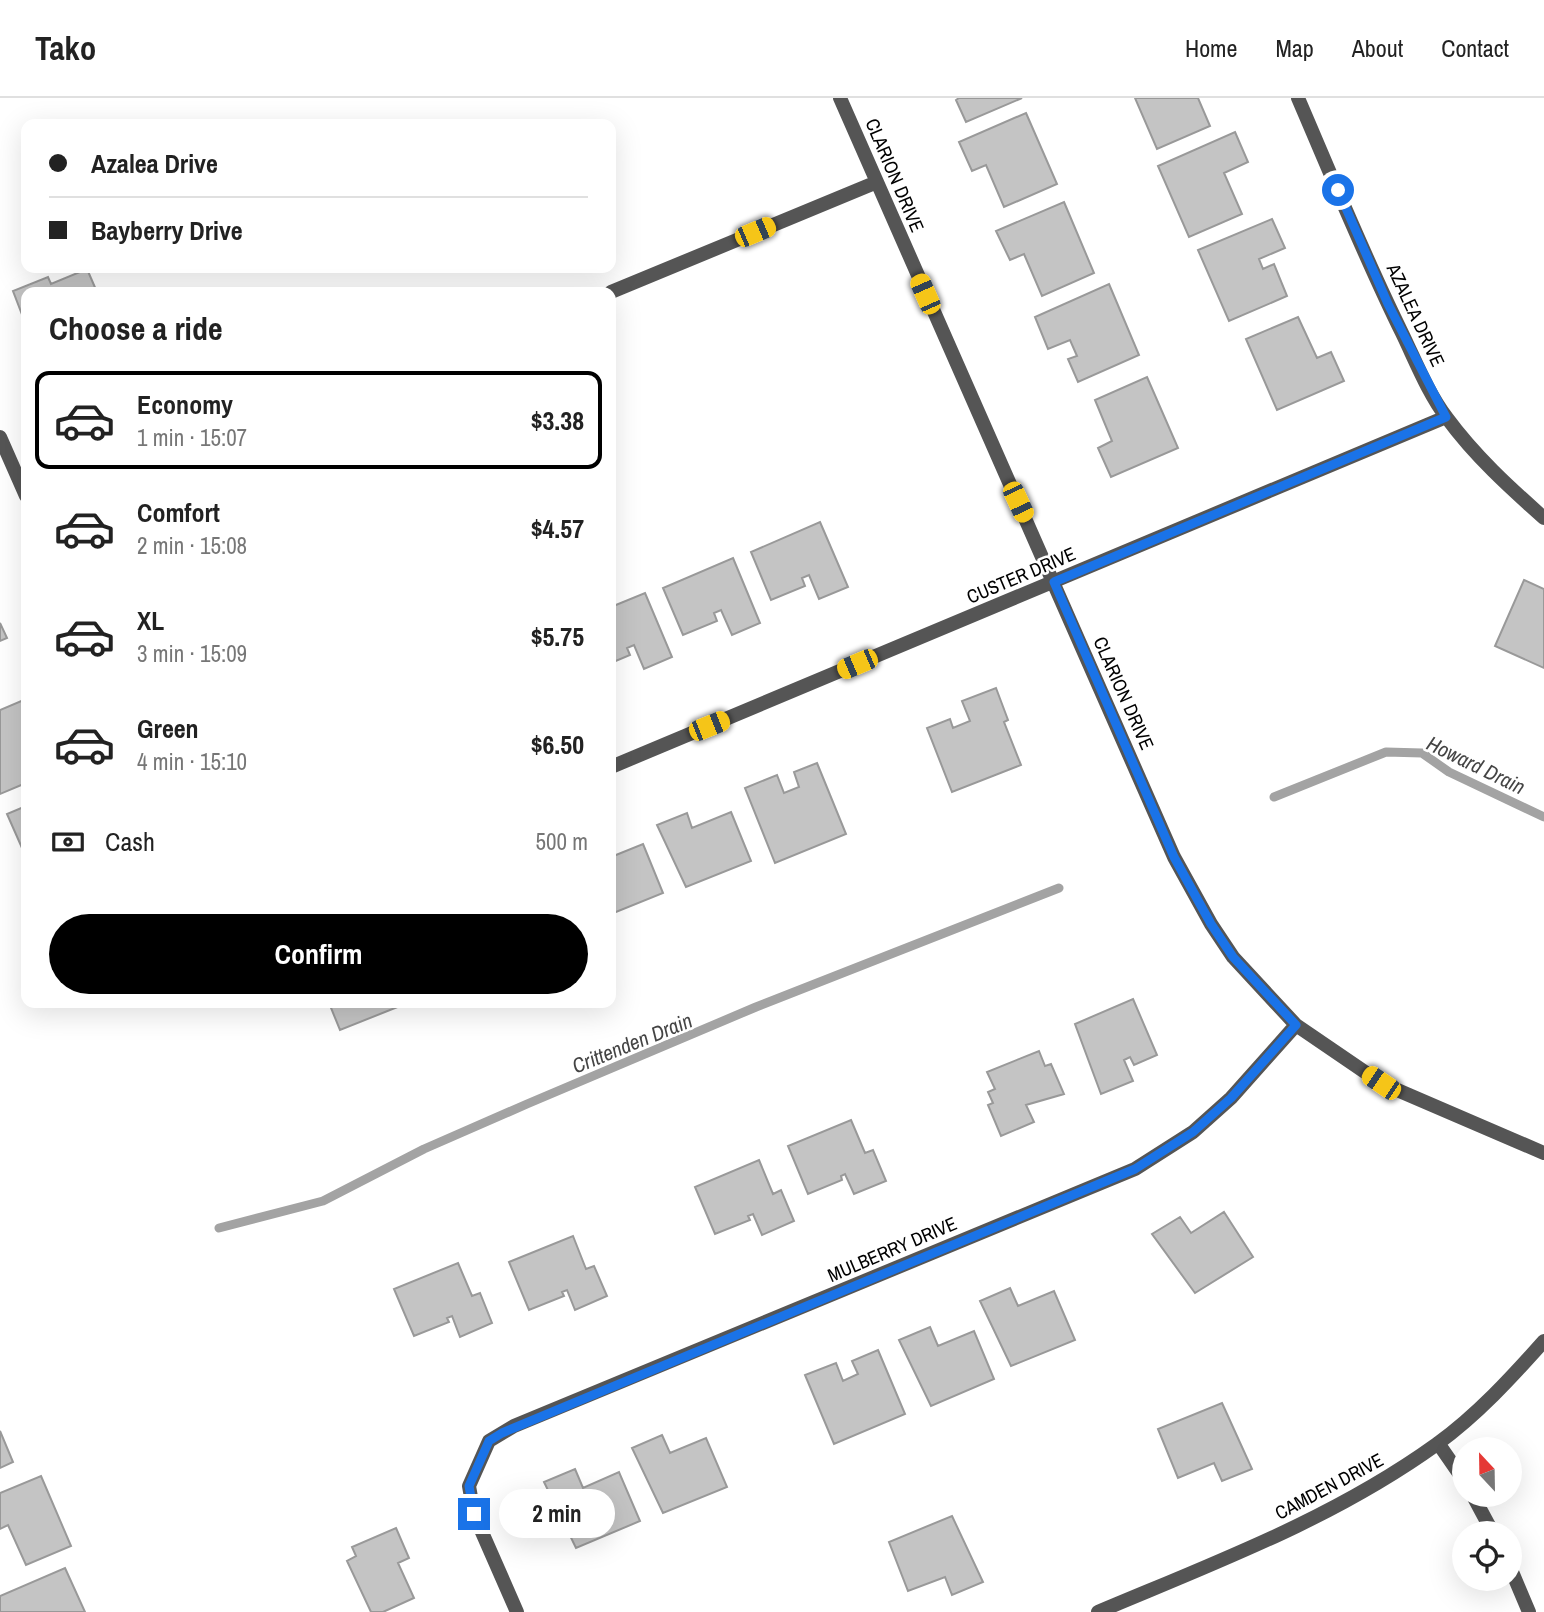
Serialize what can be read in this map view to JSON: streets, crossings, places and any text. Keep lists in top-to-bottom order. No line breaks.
{"streets":{"street":["CLARION DRIVE","AZALEA DRIVE","CUSTER DRIVE","MULBERRY DRIVE","CAMDEN DRIVE"]},"crossings":[["CLARION DRIVE","CUSTER DRIVE"],["CLARION DRIVE","MULBERRY DRIVE"],["AZALEA DRIVE","CUSTER DRIVE"]],"water":["Howard Drain","Crittenden Drain"],"north":"top","page":{"header":"Tako","nav":["Home","Map","About","Contact"],"banner":["Azalea Drive","Bayberry Drive"],"heading":"Choose a ride","list":[{"name":"Economy","note":"1 min · 15:07","value":"$3.38"},{"name":"Comfort","note":"2 min · 15:08","value":"$4.57"},{"name":"XL","note":"3 min · 15:09","value":"$5.75"},{"name":"Green","note":"4 min · 15:10","value":"$6.50"}],"pay":["Cash","500 m"],"buttons":"Confirm","bubble":"2 min"}}
